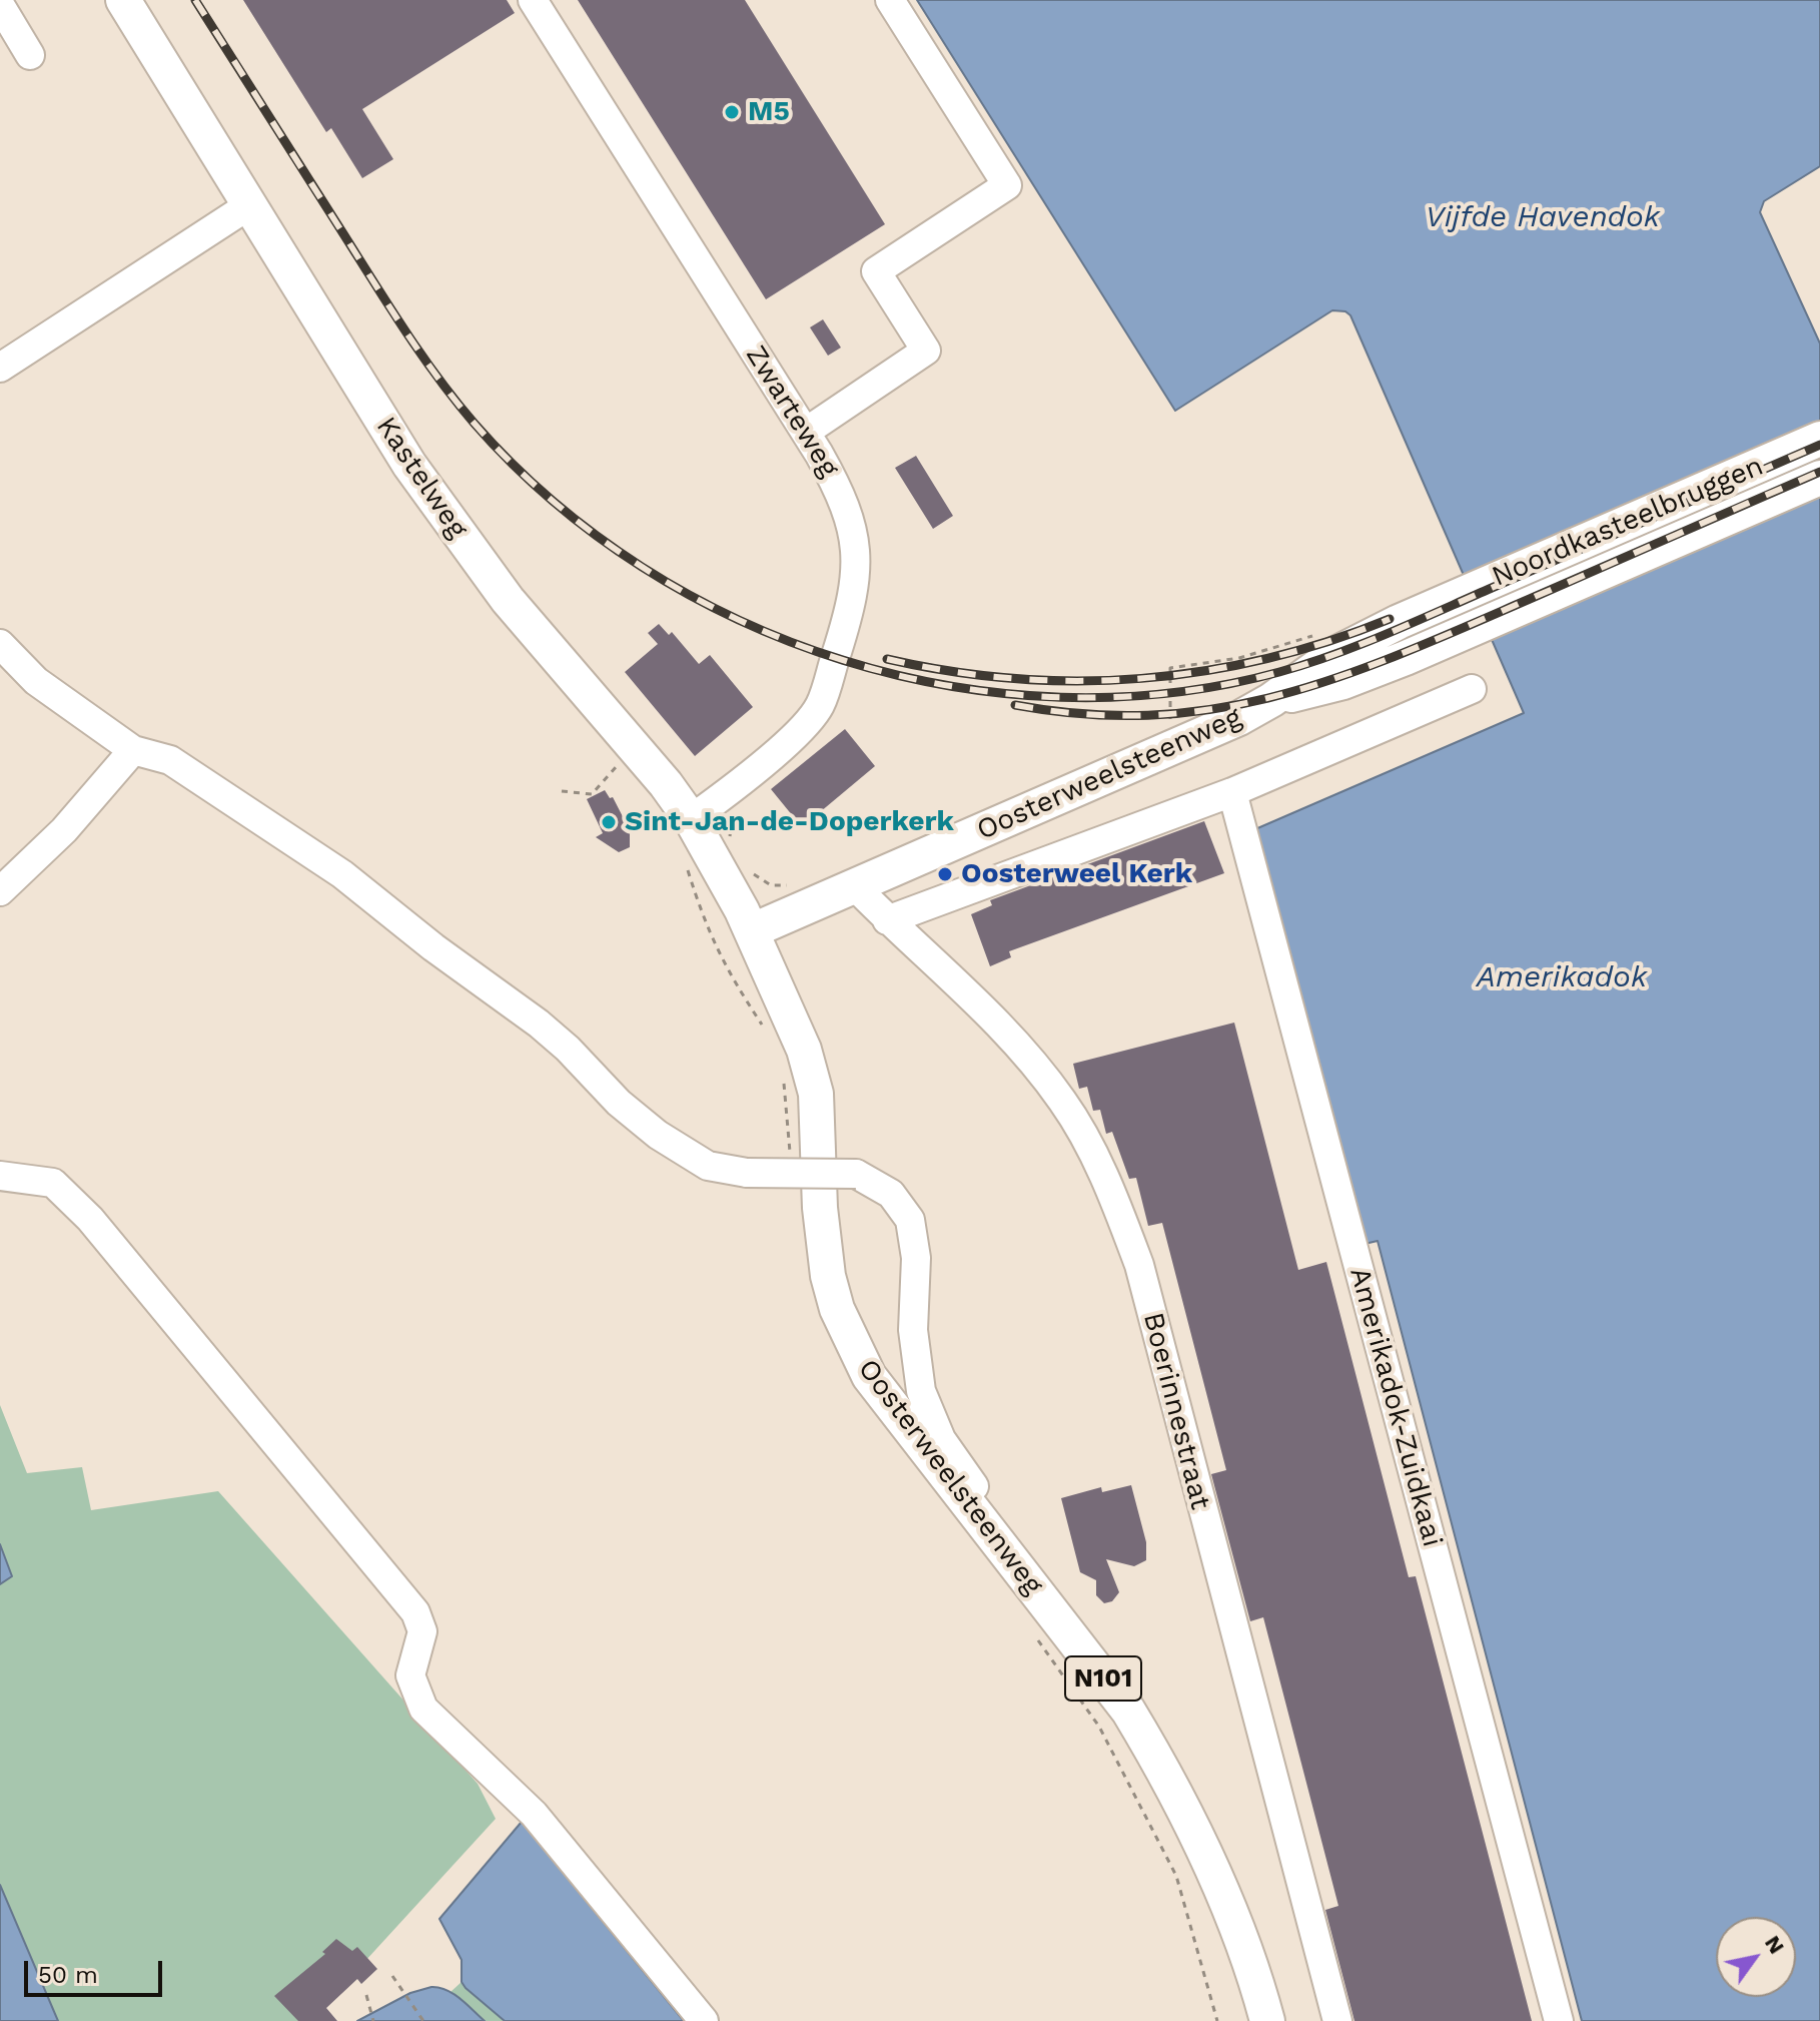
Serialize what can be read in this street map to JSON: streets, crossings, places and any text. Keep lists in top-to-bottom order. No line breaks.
{"streets":{"main road":["Kastelweg","Noordkasteelbruggen","Oosterweelsteenweg","N101"],"street":["Zwarteweg","Amerikadok-Zuidkaai","Boerinnestraat"]},"crossings":[["Zwarteweg","Kastelweg"],["Kastelweg","Oosterweelsteenweg"],["Noordkasteelbruggen","Oosterweelsteenweg"],["Oosterweelsteenweg","Boerinnestraat"]],"water":["Vijfde Havendok","Amerikadok"],"places":["M5","Sint-Jan-de-Doperkerk","Oosterweel Kerk"],"scale_bar":"50 m","north":"top right"}
